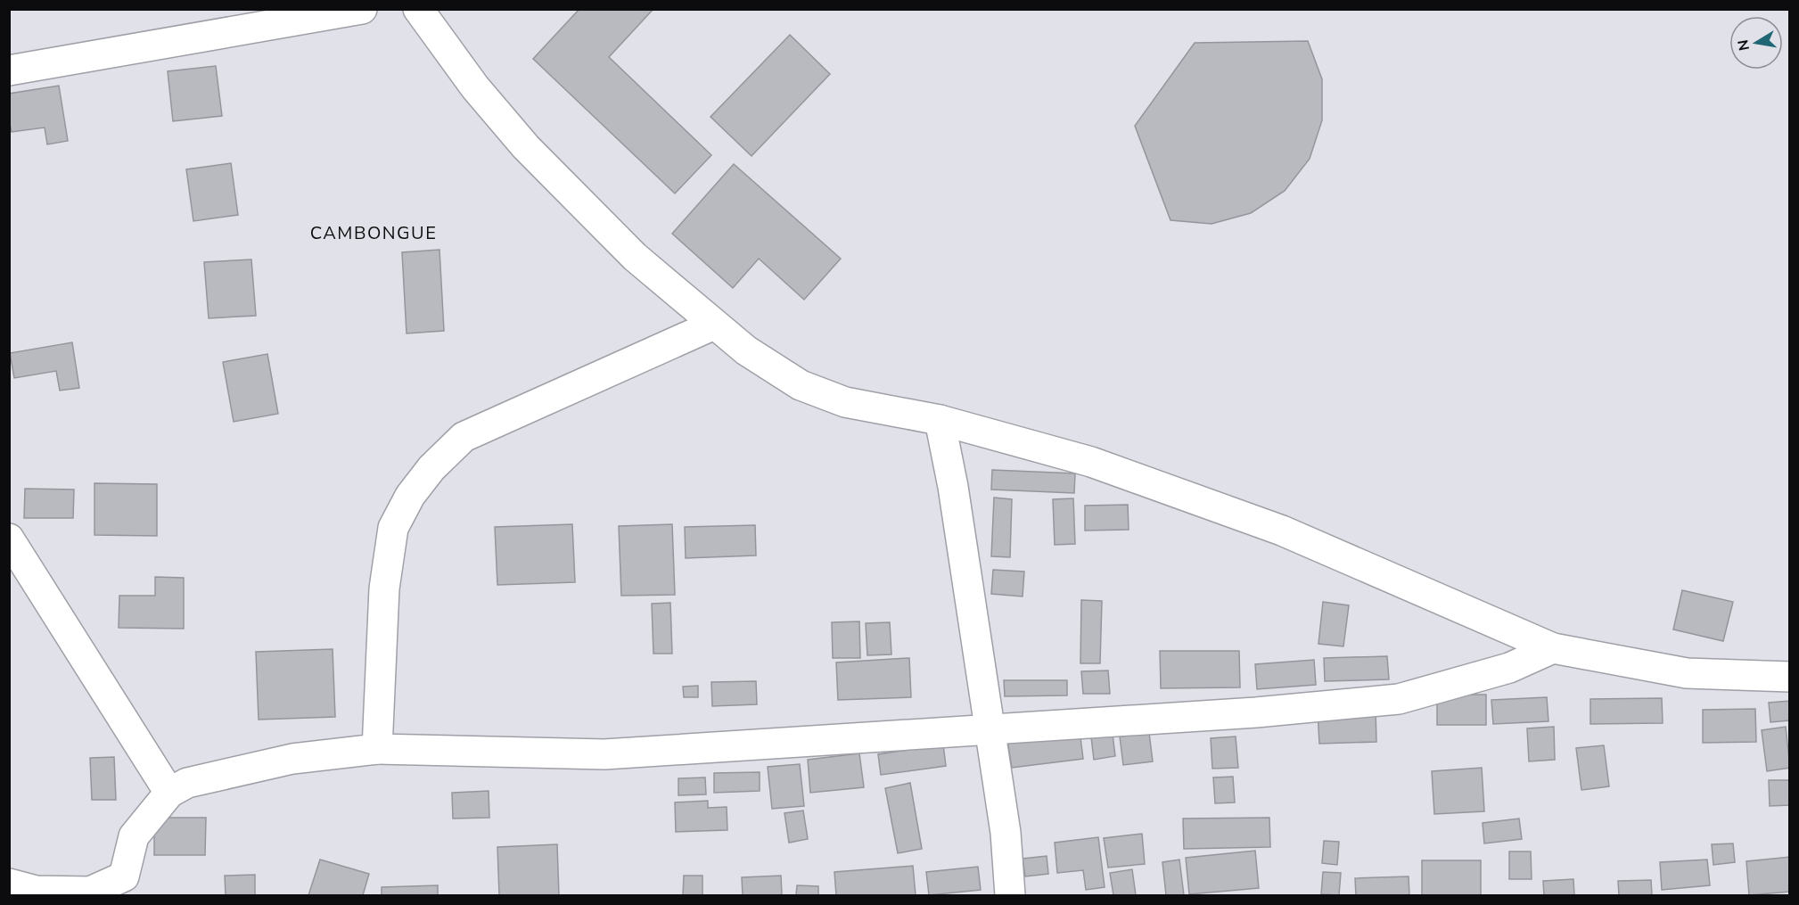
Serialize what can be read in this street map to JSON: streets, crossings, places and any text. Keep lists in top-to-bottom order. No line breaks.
{"districts":["CAMBONGUE"],"north":"left"}
